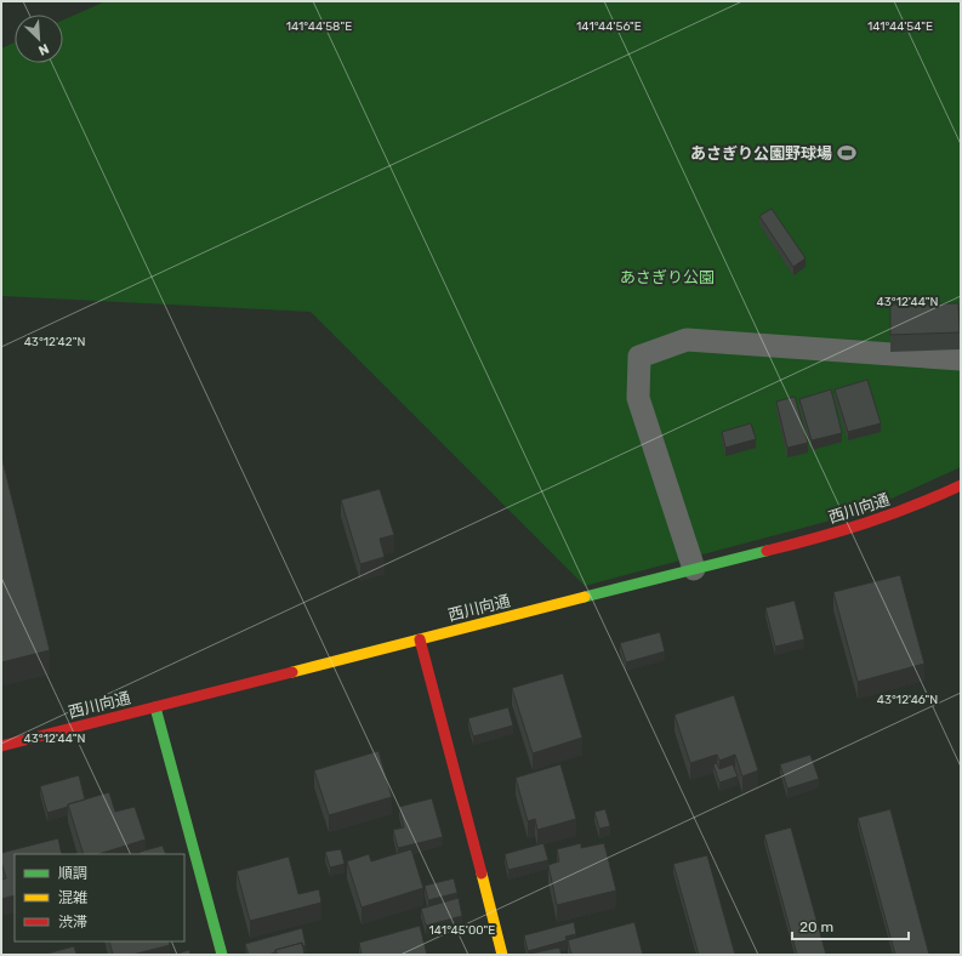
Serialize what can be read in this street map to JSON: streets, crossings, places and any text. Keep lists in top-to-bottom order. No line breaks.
{"streets":{"street":["西川向通"]},"parks":["あさぎり公園"],"places":{"sports":["あさぎり公園野球場"]},"legend":["順調","混雑","渋滞"],"scale_bar":"20 m","north":"bottom right","coordinates":["141°44'58\"E","141°44'56\"E","141°44'54\"E","43°12'44\"N","43°12'42\"N","43°12'46\"N","141°45'00\"E"]}
